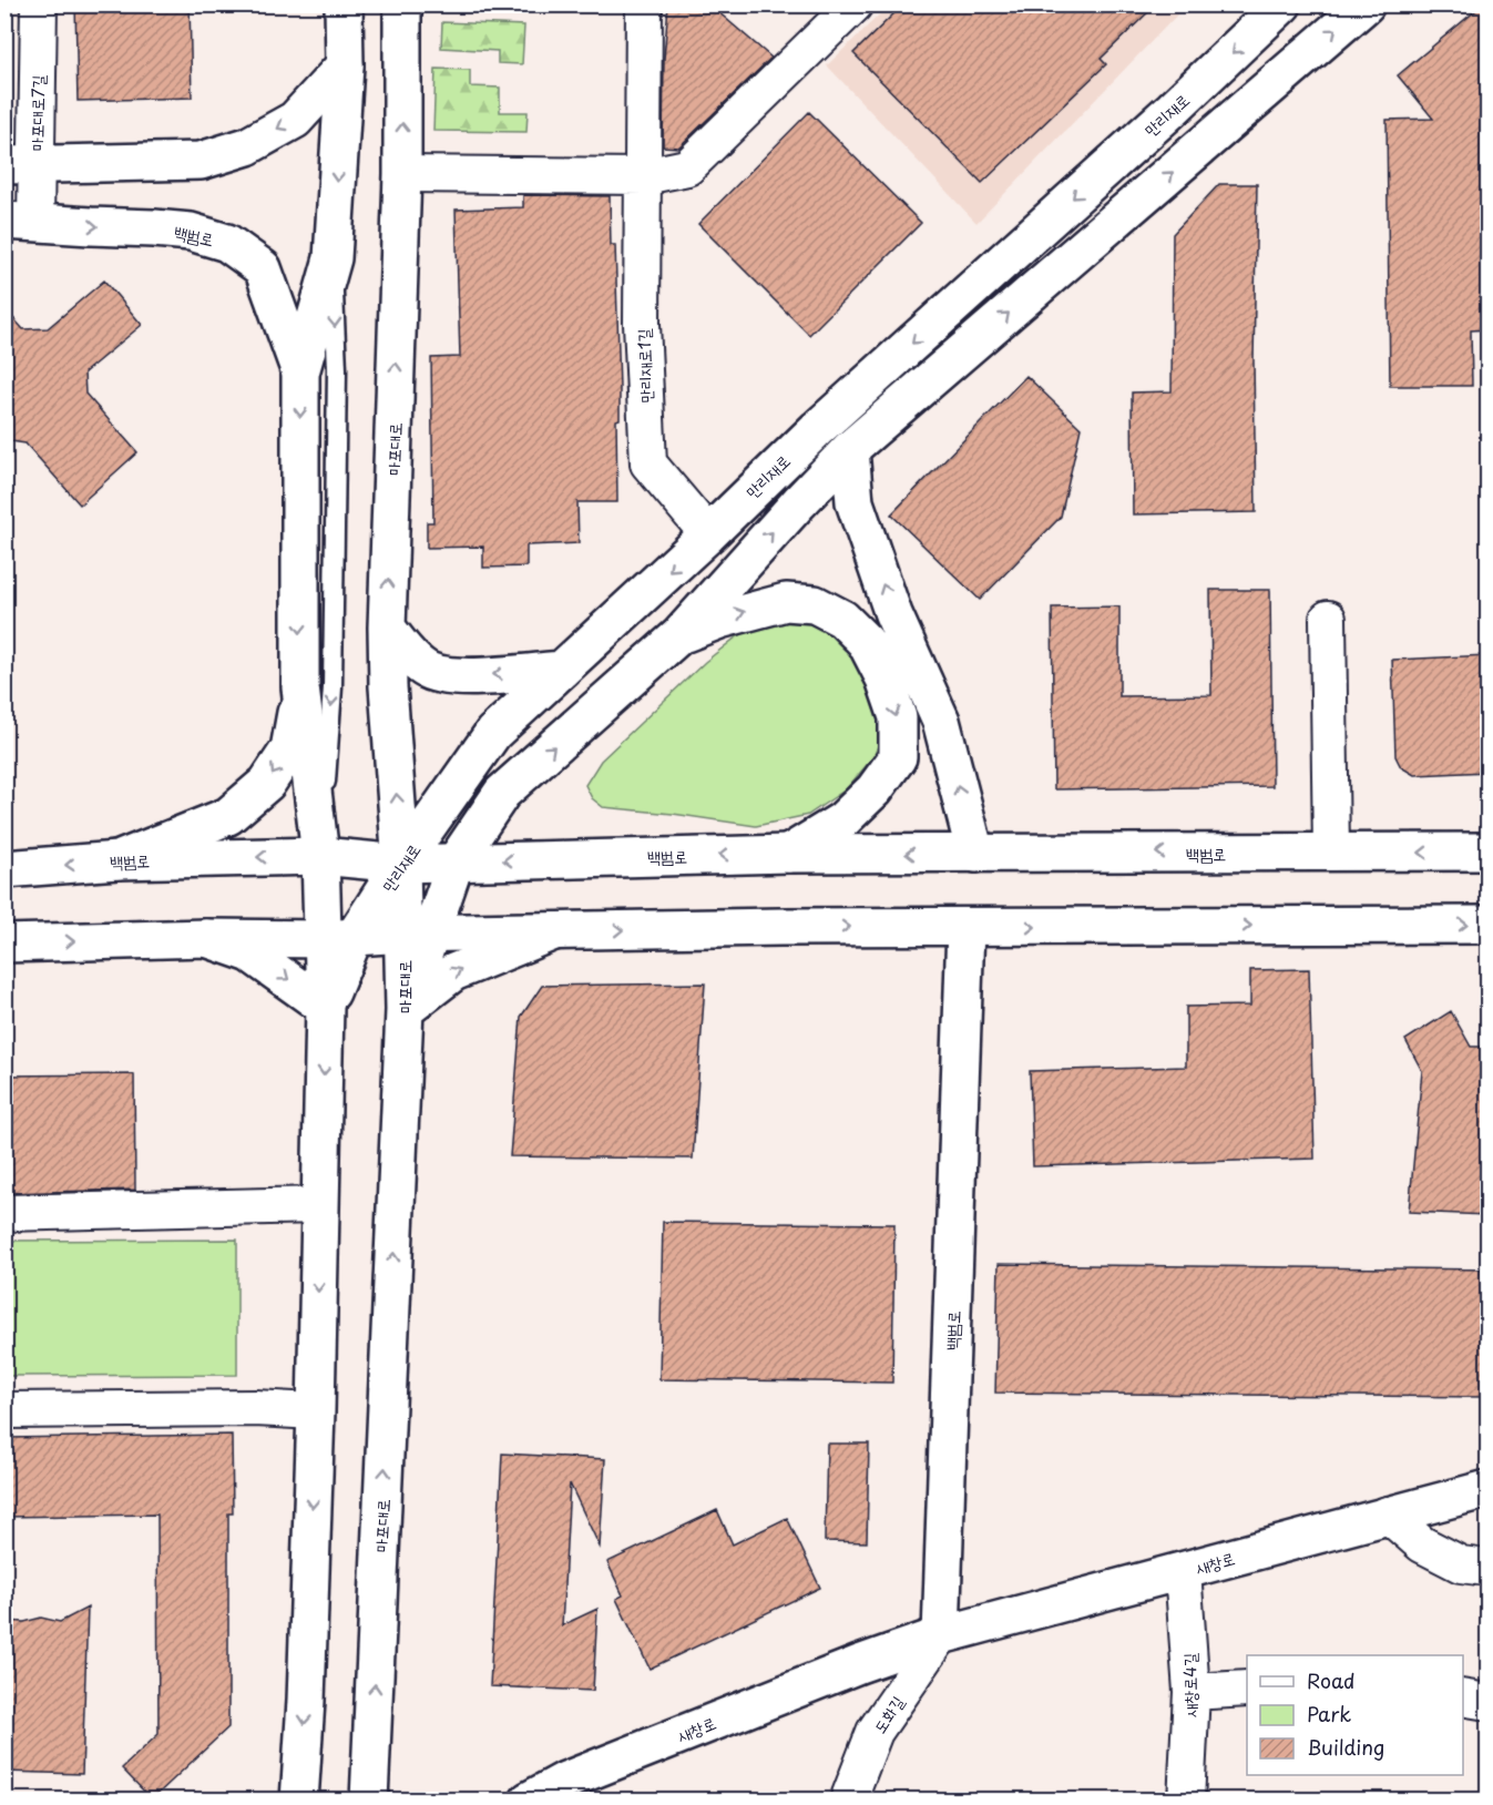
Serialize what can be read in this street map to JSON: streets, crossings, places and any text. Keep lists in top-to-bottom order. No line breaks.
{"streets":{"main road":["만리재로","백범로","마포대로","새창로"],"street":["마포대로7길","만리재로1길","새창로4길","도화길"]},"crossings":[["마포대로7길","백범로"],["만리재로","백범로"],["만리재로","만리재로1길"],["만리재로","마포대로"],["백범로","마포대로"],["백범로","새창로"],["백범로","도화길"],["새창로","새창로4길"],["새창로","도화길"]],"legend":["Road","Park","Building"]}
